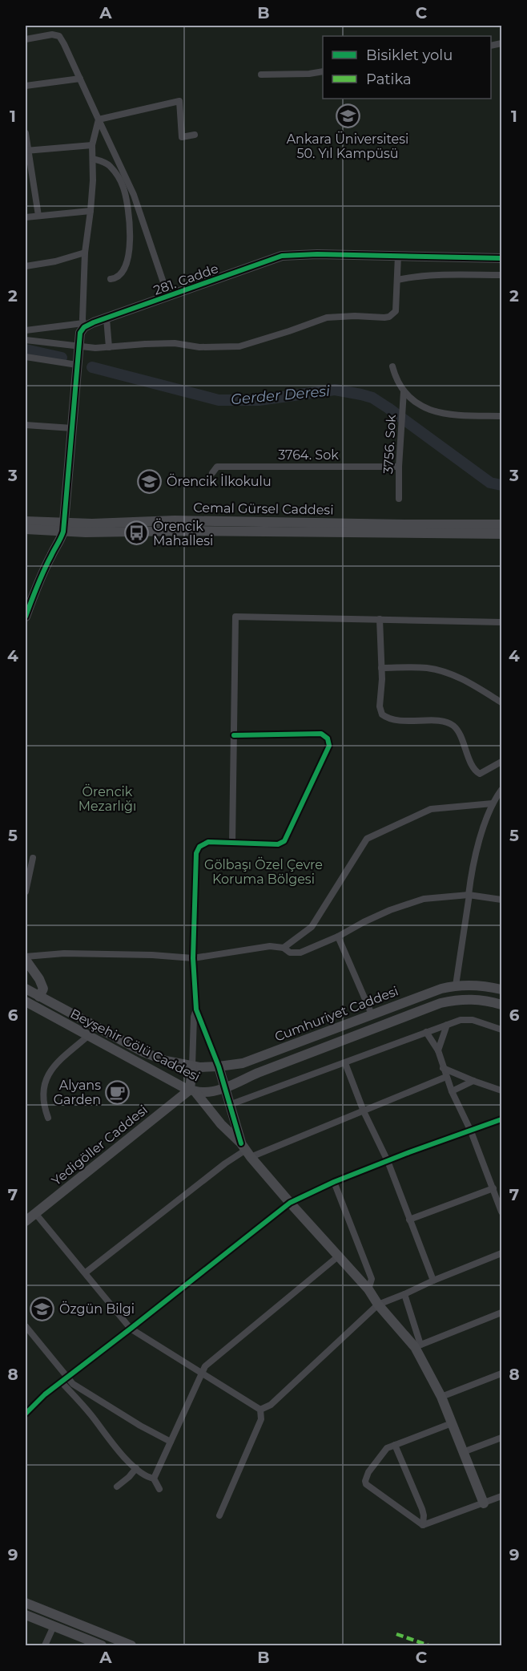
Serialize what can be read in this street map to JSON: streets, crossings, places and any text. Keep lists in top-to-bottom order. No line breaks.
{"streets":{"street":["281. Cadde","3756. Sok","3764. Sok","Cemal Gürsel Caddesi","Cumhuriyet Caddesi","Beyşehir Gölü Caddesi","Yedigöller Caddesi"]},"crossings":[["3756. Sok","3764. Sok"],["Cumhuriyet Caddesi","Beyşehir Gölü Caddesi"],["Beyşehir Gölü Caddesi","Yedigöller Caddesi"]],"water":["Gerder Deresi"],"parks":["Örencik Mezarlığı","Gölbaşı Özel Çevre Koruma Bölgesi"],"places":{"school or university":["Ankara Üniversitesi 50. Yıl Kampüsü","Örencik İlkokulu","Özgün Bilgi"],"bus stop":["Örencik Mahallesi"],"cafe":["Alyans Garden"]},"legend":["Bisiklet yolu","Patika"],"grid":{"columns":["A","B","C"],"rows":["1","2","3","4","5","6","7","8","9"]}}
